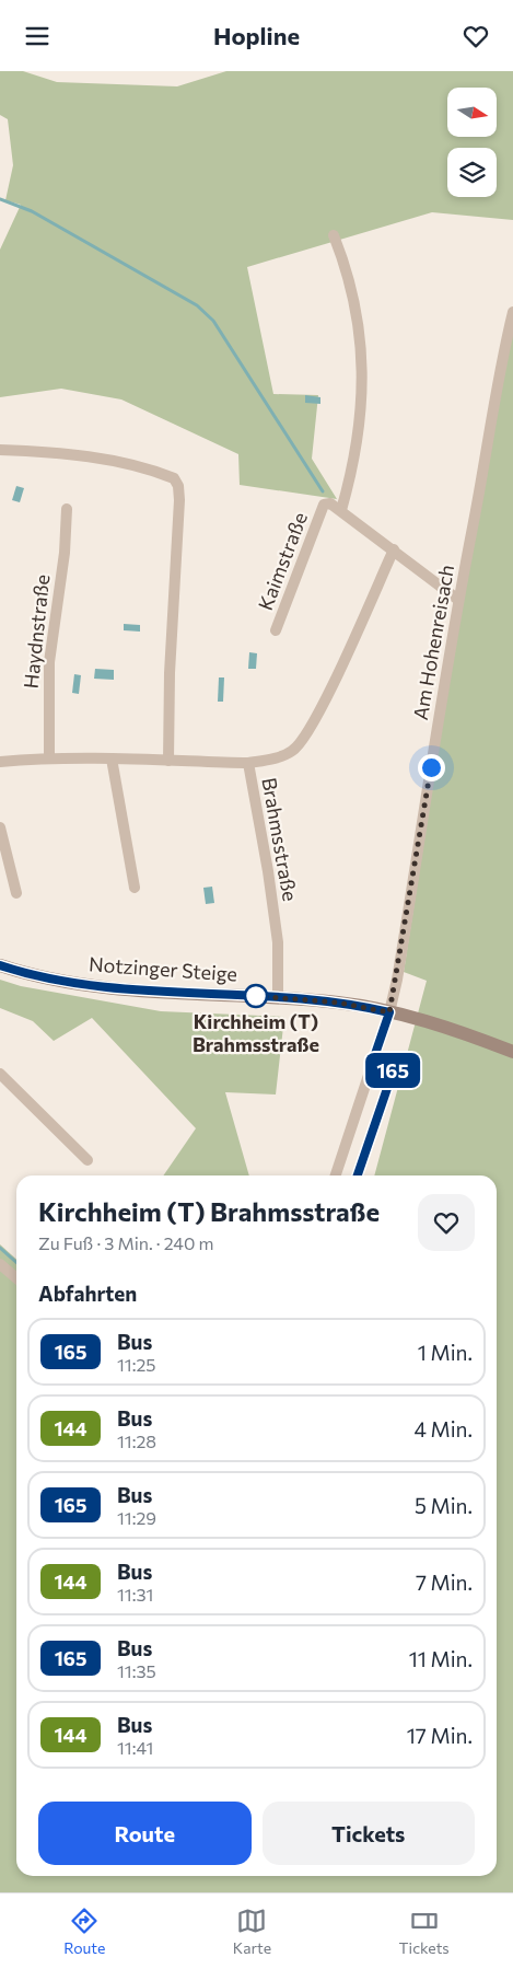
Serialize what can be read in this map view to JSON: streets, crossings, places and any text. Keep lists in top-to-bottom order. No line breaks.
{"streets":{"main road":["Notzinger Steige"],"street":["Kaimstraße","Haydnstraße","Am Hohenreisach","Brahmsstraße"]},"crossings":[["Am Hohenreisach","Notzinger Steige"],["Brahmsstraße","Notzinger Steige"]],"places":["Kirchheim (T) Brahmsstraße"],"lines":["bus line 165"],"north":"right","page":{"header":"Hopline","on_map":"165","heading":[["Kirchheim (T) Brahmsstraße","Zu Fuß · 3 Min. · 240 m"],"Abfahrten"],"list":[{"mark":"165","name":"Bus","note":"11:25","value":"1 Min."},{"mark":"144","name":"Bus","note":"11:28","value":"4 Min."},{"mark":"165","name":"Bus","note":"11:29","value":"5 Min."},{"mark":"144","name":"Bus","note":"11:31","value":"7 Min."},{"mark":"165","name":"Bus","note":"11:35","value":"11 Min."},{"mark":"144","name":"Bus","note":"11:41","value":"17 Min."}],"buttons":["Route","Tickets"],"tabs":["Route","Karte","Tickets"]}}
